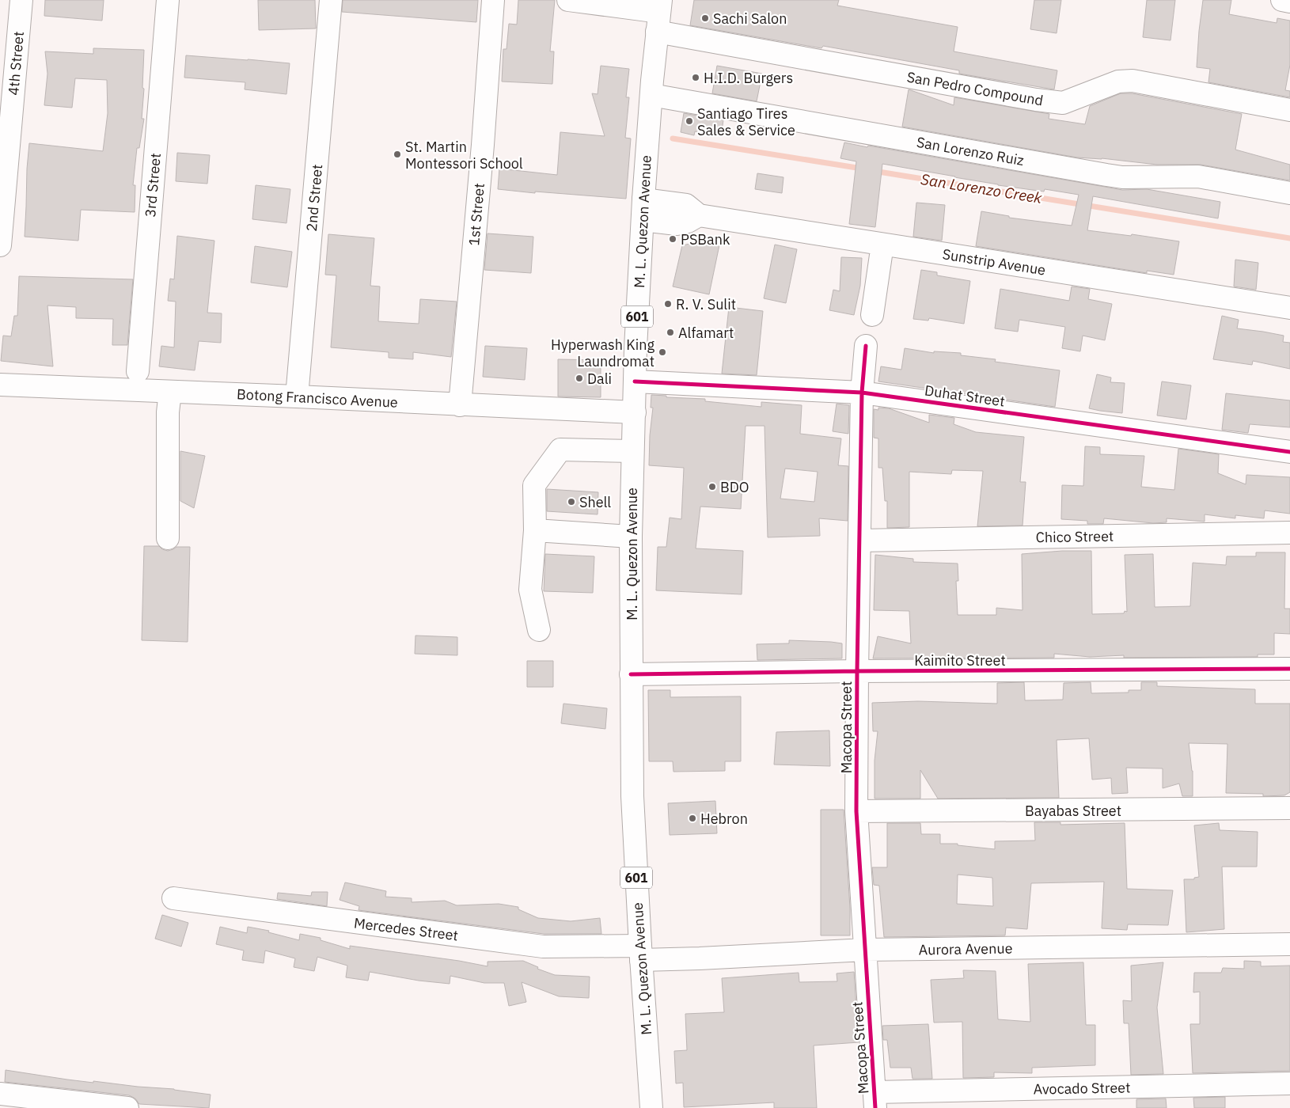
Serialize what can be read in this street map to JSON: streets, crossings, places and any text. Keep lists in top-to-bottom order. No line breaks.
{"streets":{"street":["4th Street","San Pedro Compound","San Lorenzo Ruiz","3rd Street","2nd Street","1st Street","M. L. Quezon Avenue","Sunstrip Avenue","601","Duhat Street","Botong Francisco Avenue","Chico Street","Kaimito Street","Macopa Street","Bayabas Street","Mercedes Street","Aurora Avenue","Avocado Street"]},"crossings":[["San Pedro Compound","M. L. Quezon Avenue"],["San Lorenzo Ruiz","M. L. Quezon Avenue"],["2nd Street","Botong Francisco Avenue"],["1st Street","Botong Francisco Avenue"],["M. L. Quezon Avenue","Sunstrip Avenue"],["M. L. Quezon Avenue","Duhat Street"],["M. L. Quezon Avenue","Botong Francisco Avenue"],["M. L. Quezon Avenue","Kaimito Street"],["M. L. Quezon Avenue","Mercedes Street"],["M. L. Quezon Avenue","Aurora Avenue"],["Duhat Street","Macopa Street"],["Chico Street","Macopa Street"],["Kaimito Street","Macopa Street"],["Macopa Street","Bayabas Street"],["Macopa Street","Aurora Avenue"],["Macopa Street","Avocado Street"],["Mercedes Street","Aurora Avenue"]],"water":["San Lorenzo Creek"],"places":["Sachi Salon","H.I.D. Burgers","Santiago Tires Sales & Service","St. Martin Montessori School","PSBank","R. V. Sulit","Alfamart","Hyperwash King Laundromat","Dali","BDO","Shell","Hebron"]}
